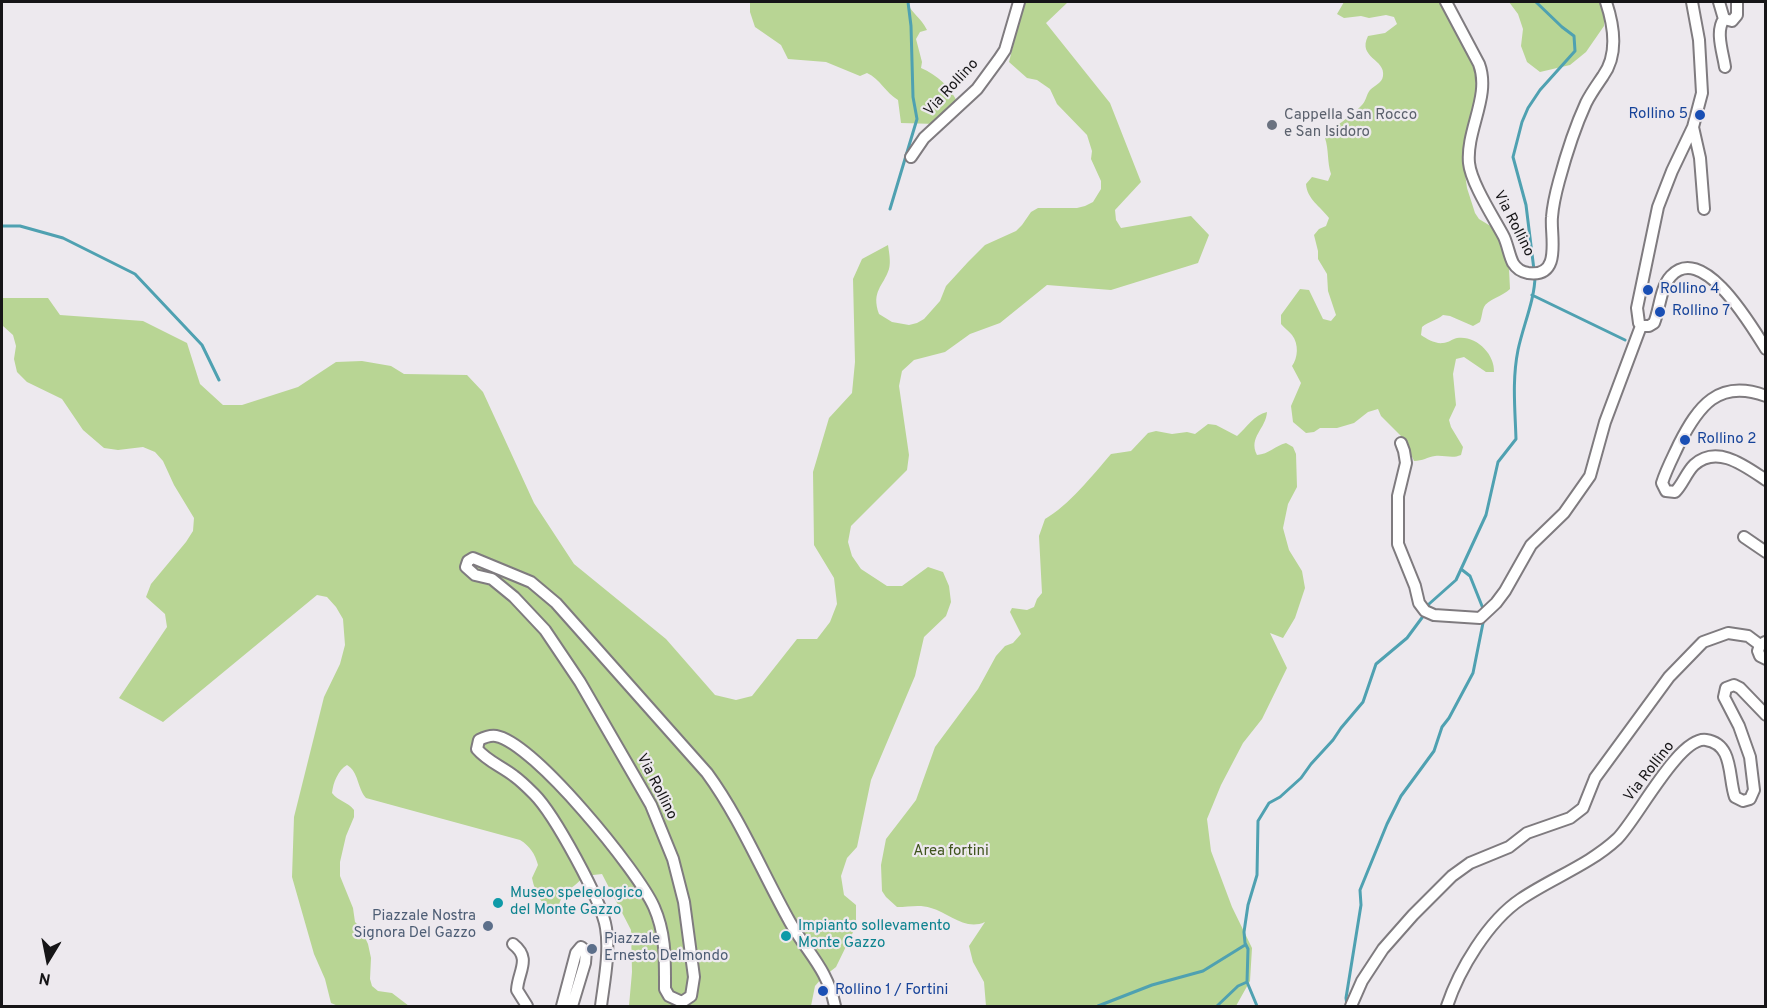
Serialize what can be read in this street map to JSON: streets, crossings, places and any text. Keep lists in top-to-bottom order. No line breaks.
{"streets":{"street":["Via Rollino"]},"parks":["Area fortini"],"places":["Rollino 5","Cappella San Rocco e San Isidoro","Rollino 4","Rollino 7","Rollino 2","Museo speleologico del Monte Gazzo","Piazzale Nostra Signora Del Gazzo","Impianto sollevamento Monte Gazzo","Piazzale Ernesto Delmondo","Rollino 1 / Fortini"],"north":"bottom"}
